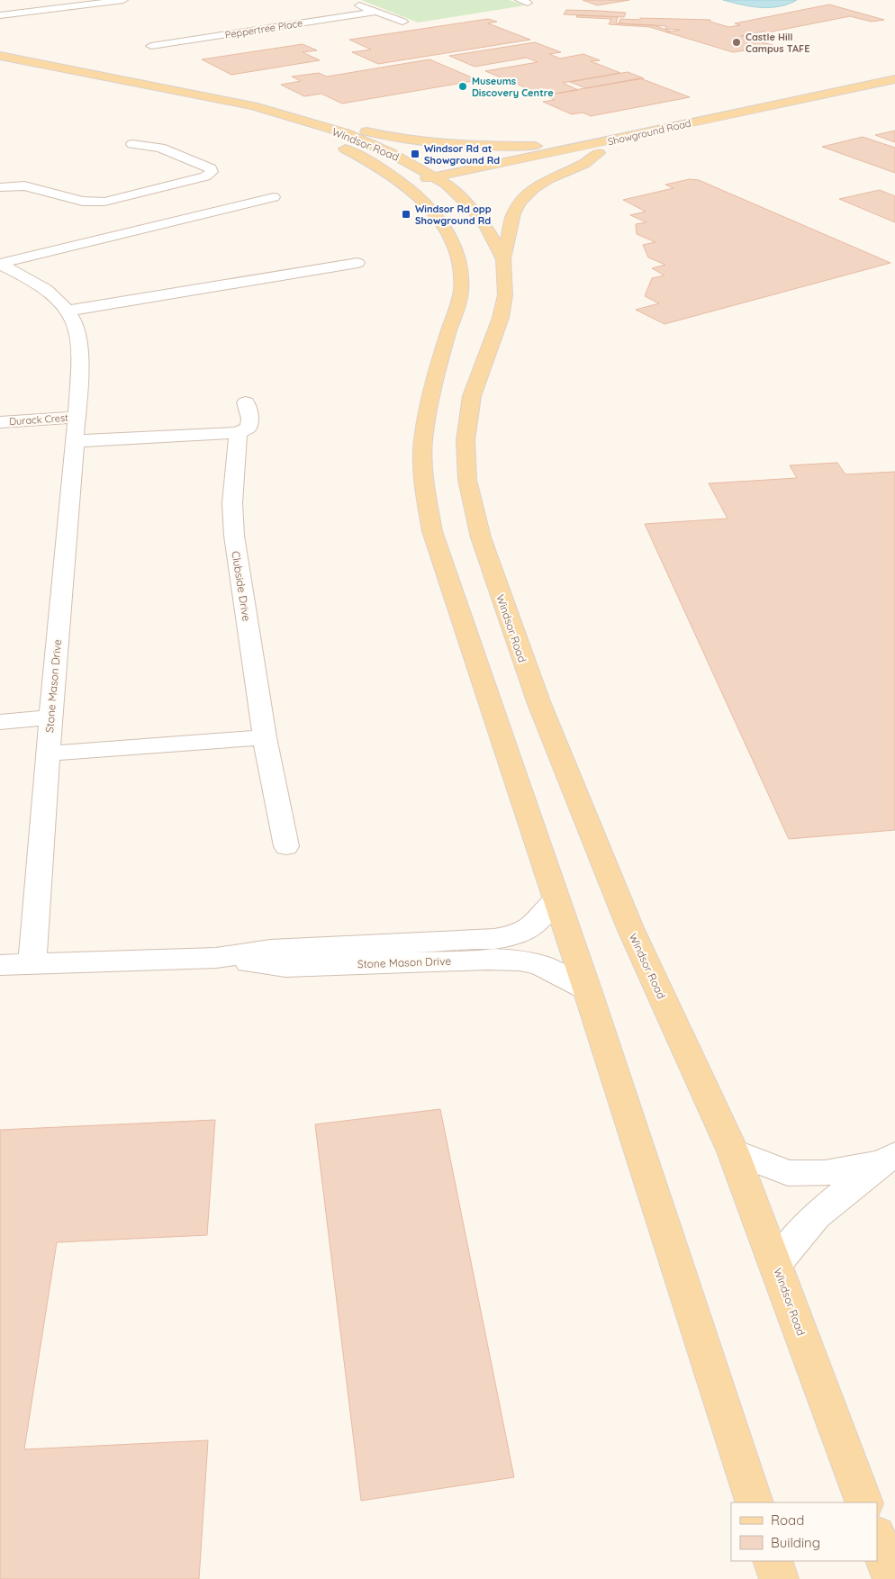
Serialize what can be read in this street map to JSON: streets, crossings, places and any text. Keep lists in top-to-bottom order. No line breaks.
{"streets":{"main road":["Showground Road","Windsor Road"],"street":["Peppertree Place","Durack Crest","Clubside Drive","Stone Mason Drive"]},"crossings":[["Showground Road","Windsor Road"],["Windsor Road","Stone Mason Drive"],["Durack Crest","Stone Mason Drive"]],"places":{"other":["Castle Hill Campus TAFE","Museums Discovery Centre"],"transit":["Windsor Rd at Showground Rd","Windsor Rd opp Showground Rd"]},"legend":["Road","Building"]}
